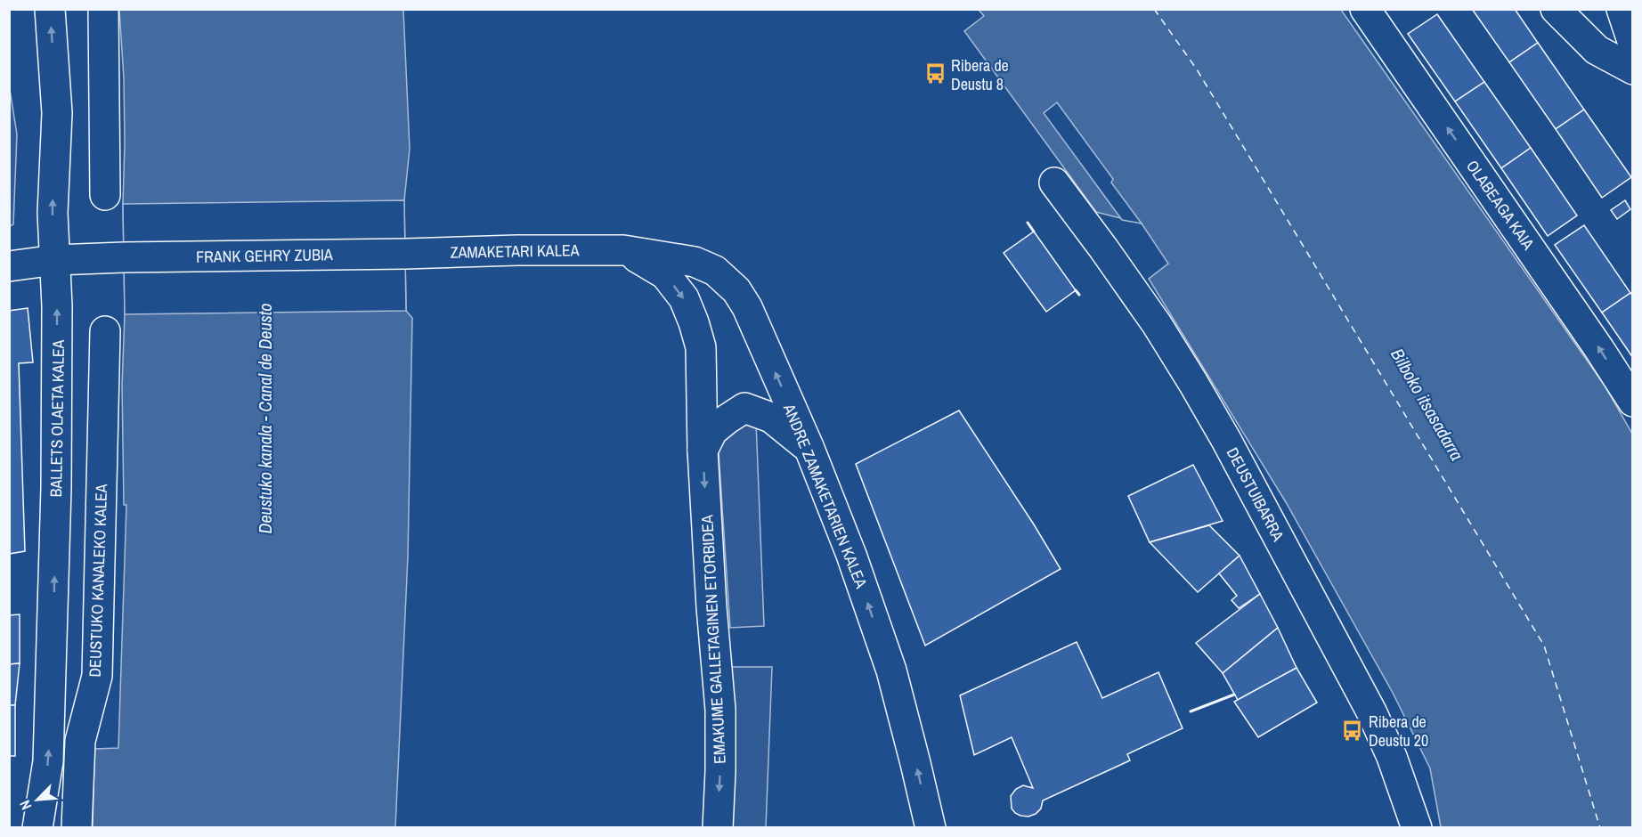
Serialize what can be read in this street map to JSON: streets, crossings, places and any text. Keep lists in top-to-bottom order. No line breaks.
{"streets":{"street":["OLABEAGA KAIA","ZAMAKETARI KALEA","FRANK GEHRY ZUBIA","BALLETS OLAETA KALEA","DEUSTUIBARRA","ANDRE ZAMAKETARIEN KALEA","DEUSTUKO KANALEKO KALEA","EMAKUME GALLETAGINEN ETORBIDEA"]},"crossings":[["ZAMAKETARI KALEA","FRANK GEHRY ZUBIA"],["ZAMAKETARI KALEA","ANDRE ZAMAKETARIEN KALEA"],["ZAMAKETARI KALEA","EMAKUME GALLETAGINEN ETORBIDEA"],["FRANK GEHRY ZUBIA","BALLETS OLAETA KALEA"],["ANDRE ZAMAKETARIEN KALEA","EMAKUME GALLETAGINEN ETORBIDEA"]],"one_way":["OLABEAGA KAIA","BALLETS OLAETA KALEA","ANDRE ZAMAKETARIEN KALEA","EMAKUME GALLETAGINEN ETORBIDEA"],"water":["Bilboko itsasadarra","Deustuko kanala - Canal de Deusto"],"places":{"bus stop":["Ribera de Deustu 8","Ribera de Deustu 20"]},"north":"bottom left"}
